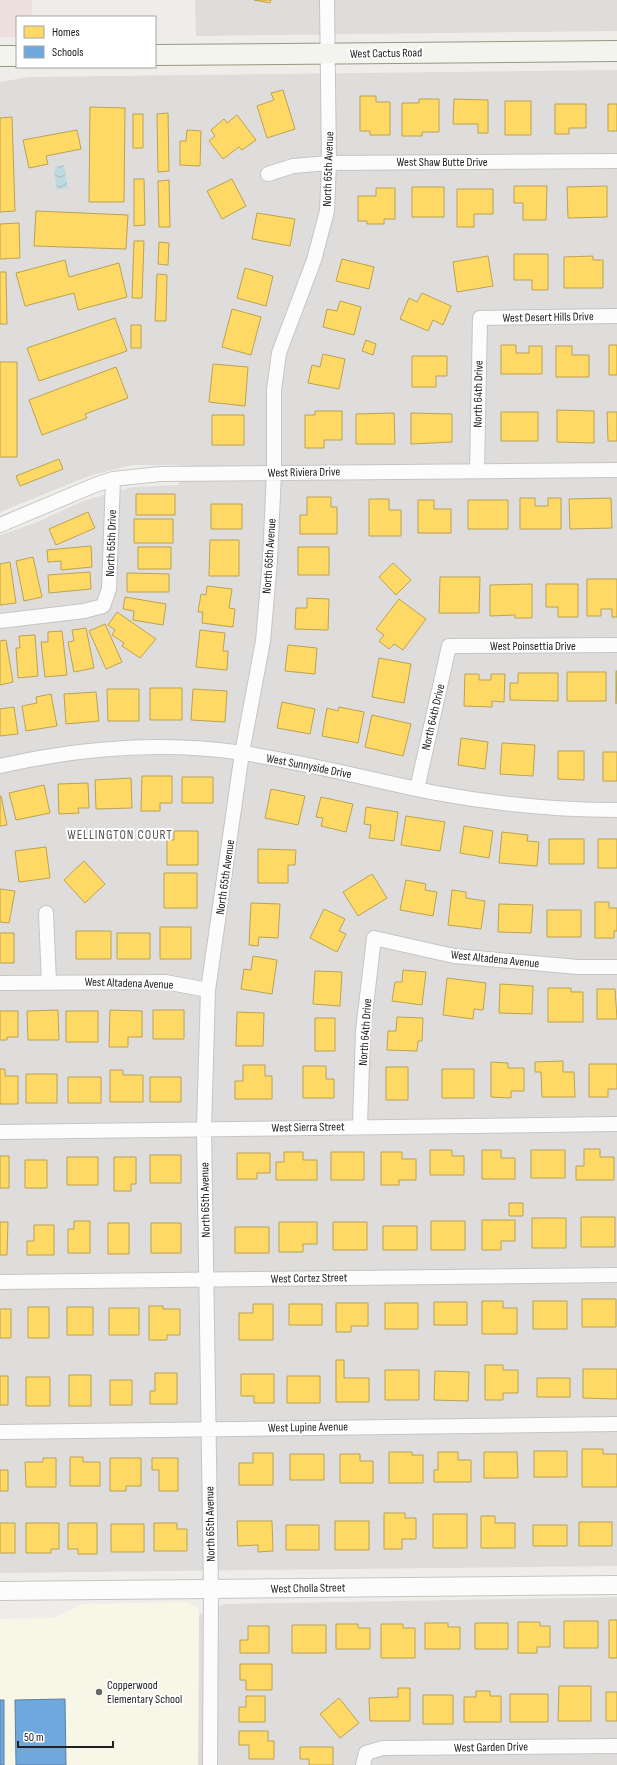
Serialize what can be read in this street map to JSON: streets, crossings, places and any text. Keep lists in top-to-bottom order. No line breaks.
{"streets":{"main road":["West Cactus Road"],"street":["West Shaw Butte Drive","North 65th Avenue","West Desert Hills Drive","North 64th Drive","West Riviera Drive","North 65th Drive","West Poinsettia Drive","West Sunnyside Drive","West Altadena Avenue","West Sierra Street","West Cortez Street","West Lupine Avenue","West Cholla Street","West Garden Drive"]},"crossings":[["West Cactus Road","North 65th Avenue"],["West Shaw Butte Drive","North 65th Avenue"],["North 65th Avenue","West Riviera Drive"],["North 65th Avenue","West Sunnyside Drive"],["North 65th Avenue","West Altadena Avenue"],["North 65th Avenue","West Sierra Street"],["North 65th Avenue","West Cortez Street"],["North 65th Avenue","West Lupine Avenue"],["North 65th Avenue","West Cholla Street"],["West Desert Hills Drive","North 64th Drive"],["North 64th Drive","West Riviera Drive"],["North 64th Drive","West Poinsettia Drive"],["North 64th Drive","West Sunnyside Drive"],["North 64th Drive","West Altadena Avenue"],["North 64th Drive","West Sierra Street"],["West Riviera Drive","North 65th Drive"]],"districts":["WELLINGTON COURT"],"places":["Copperwood Elementary School"],"legend":["Homes","Schools"],"scale_bar":"50 m"}
